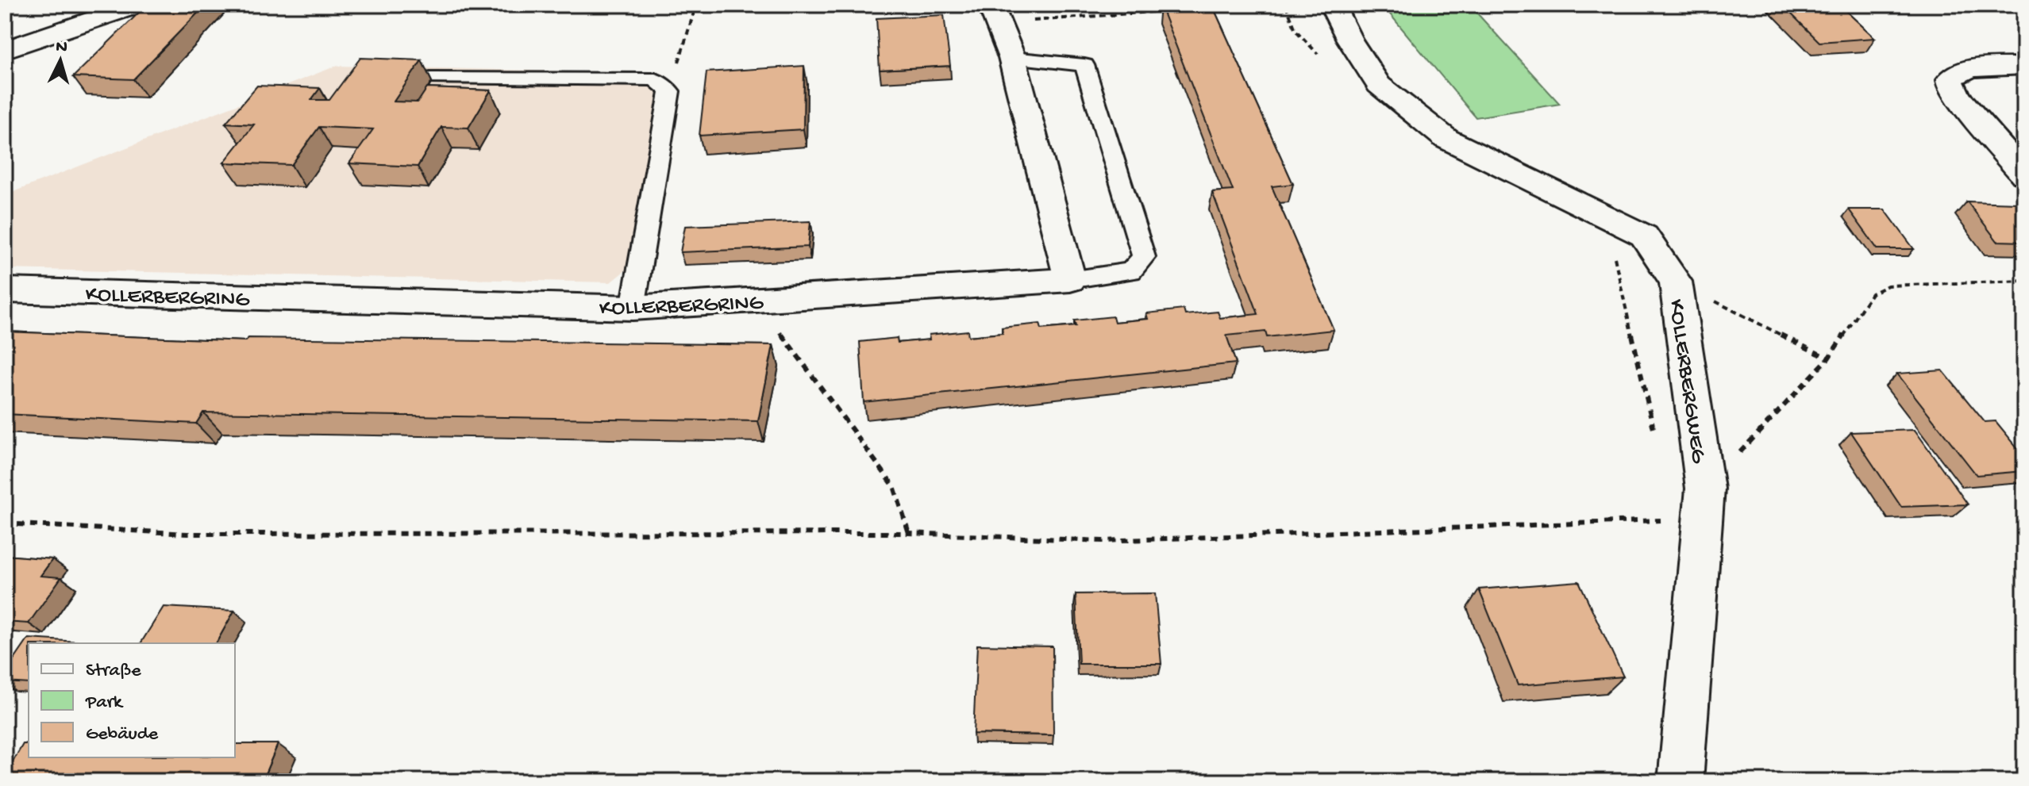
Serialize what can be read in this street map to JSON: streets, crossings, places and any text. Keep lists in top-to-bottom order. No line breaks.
{"streets":{"street":["KOLLERBERGRING","KOLLERBERGWEG"]},"legend":["Straße","Park","Gebäude"],"north":"top"}
